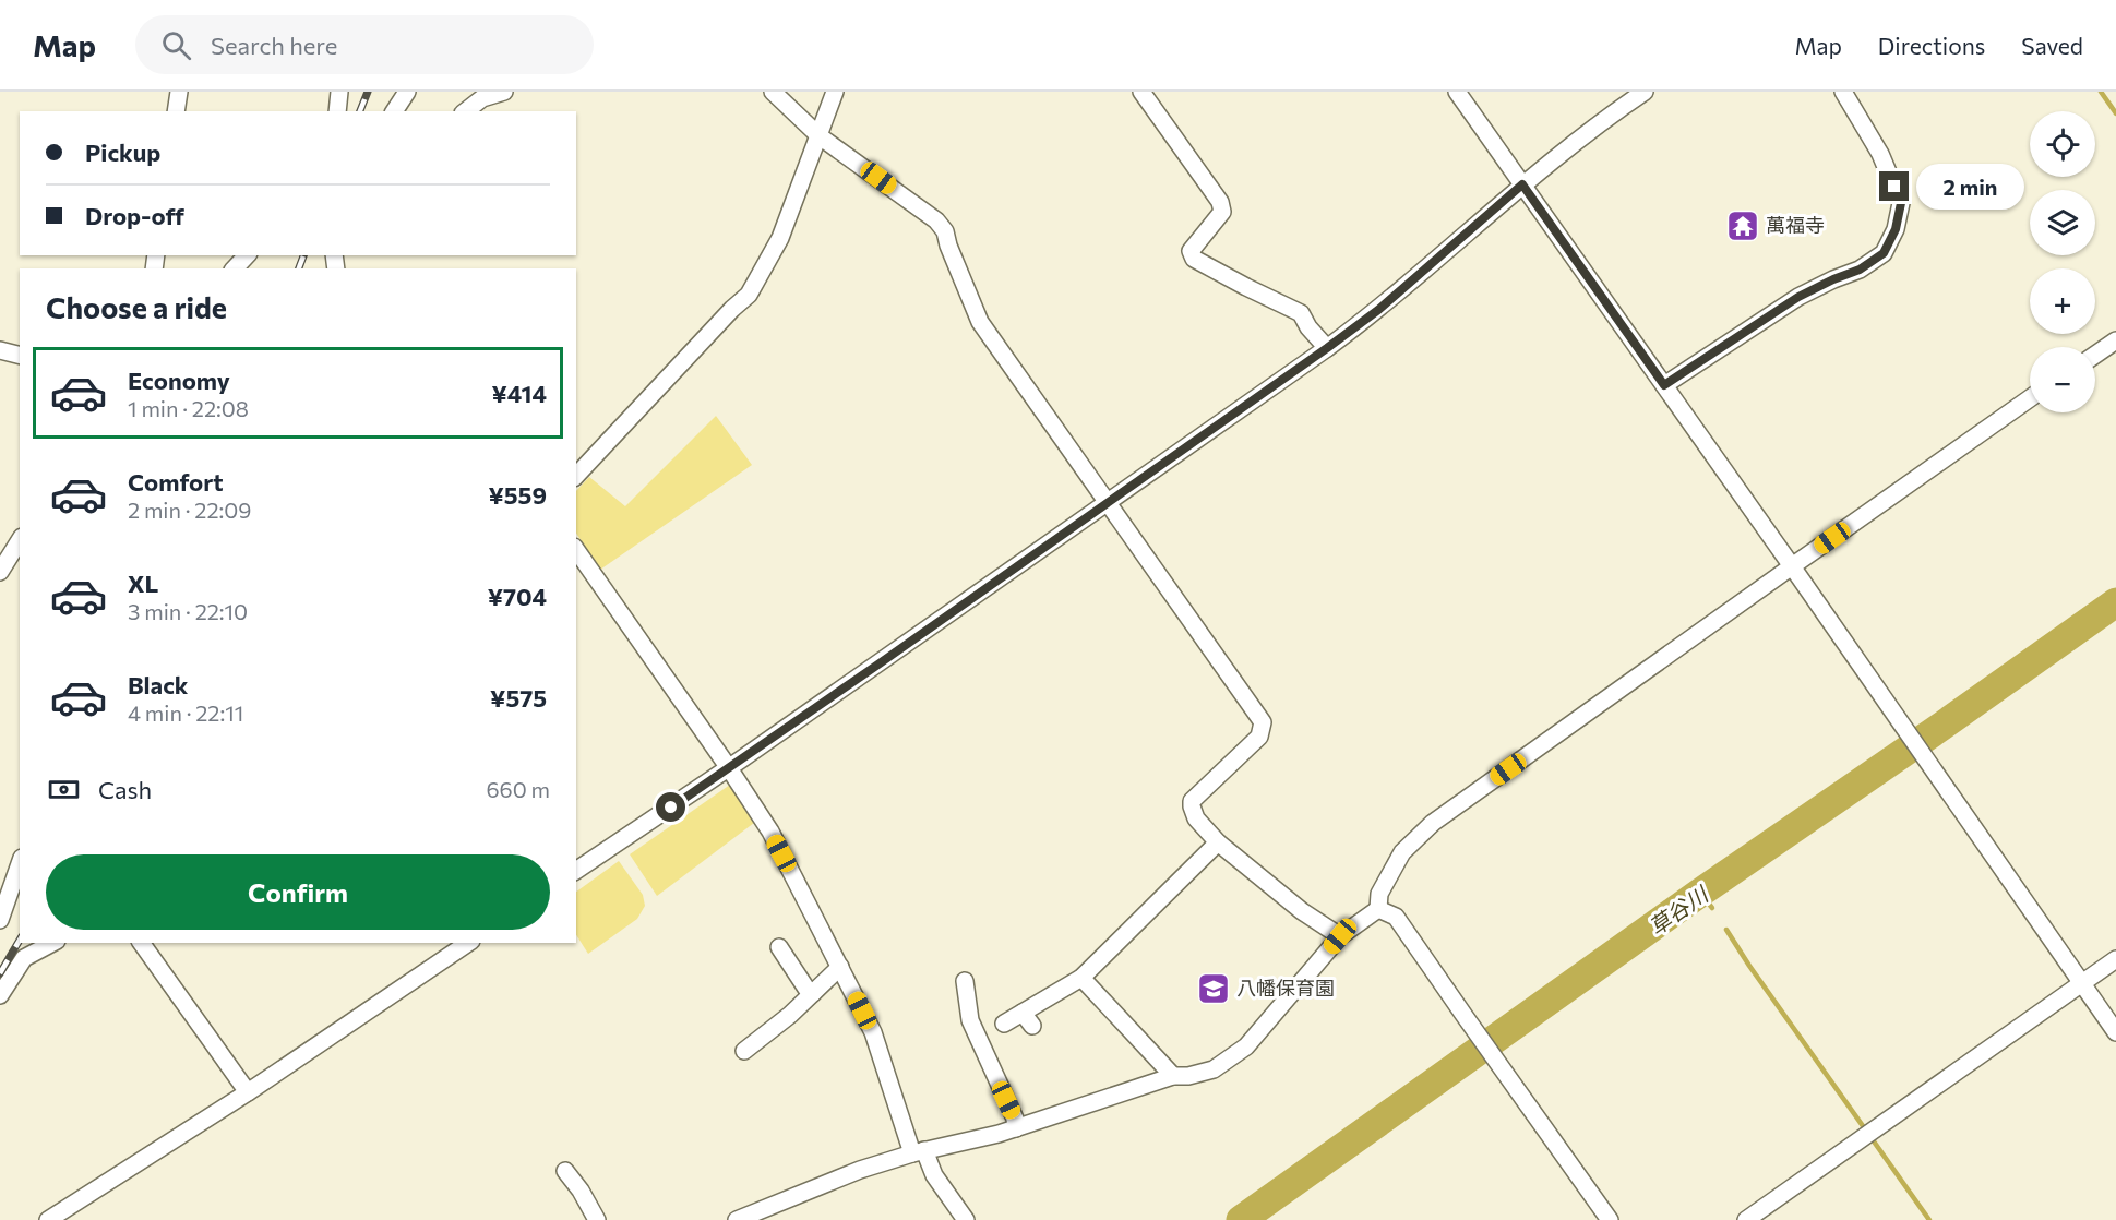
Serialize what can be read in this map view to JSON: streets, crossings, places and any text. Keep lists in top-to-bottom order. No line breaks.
{"water":["草谷川"],"places":{"temple":["萬福寺"],"school or university":["八幡保育園"]},"page":{"header":"Map","search":"Search here","nav":["Map","Directions","Saved"],"map_buttons":["+","−"],"banner":["Pickup","Drop-off"],"bubble":"2 min","heading":"Choose a ride","list":[{"name":"Economy","note":"1 min · 22:08","value":"¥414"},{"name":"Comfort","note":"2 min · 22:09","value":"¥559"},{"name":"XL","note":"3 min · 22:10","value":"¥704"},{"name":"Black","note":"4 min · 22:11","value":"¥575"}],"pay":["Cash","660 m"],"buttons":"Confirm"}}
